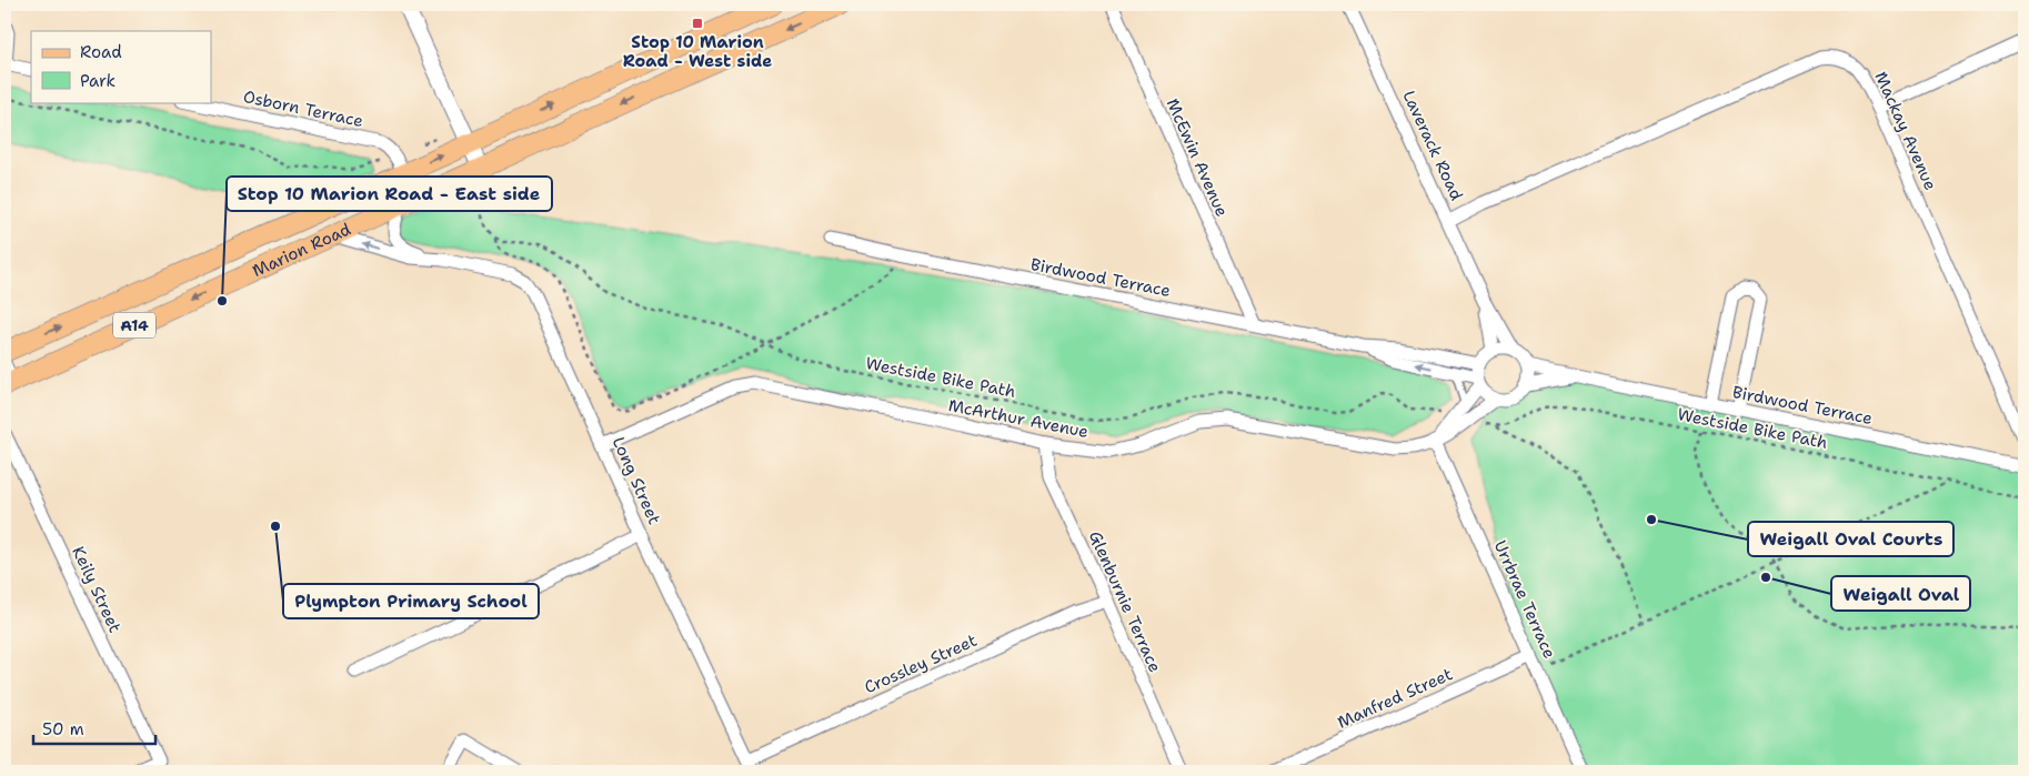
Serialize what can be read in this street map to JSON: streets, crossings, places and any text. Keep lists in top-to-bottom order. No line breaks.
{"streets":{"main road":["Marion Road","A14"],"street":["Osborn Terrace","Mackay Avenue","Laverack Road","McEwin Avenue","Birdwood Terrace","McArthur Avenue","Long Street","Keily Street","Urrbrae Terrace","Glenburnie Terrace","Crossley Street","Manfred Street"],"path":["Westside Bike Path"]},"crossings":[["Osborn Terrace","Marion Road"],["Mackay Avenue","Laverack Road"],["Mackay Avenue","Birdwood Terrace"],["Laverack Road","Birdwood Terrace"],["Laverack Road","McArthur Avenue"],["McEwin Avenue","Birdwood Terrace"],["Marion Road","Long Street"],["Birdwood Terrace","McArthur Avenue"],["McArthur Avenue","Long Street"],["McArthur Avenue","Urrbrae Terrace"],["McArthur Avenue","Glenburnie Terrace"],["Long Street","Crossley Street"],["Urrbrae Terrace","Manfred Street"],["Glenburnie Terrace","Crossley Street"]],"places":{"transit":["Stop 10 Marion Road - West side"],"other":["Stop 10 Marion Road - East side","Weigall Oval Courts","Plympton Primary School","Weigall Oval"]},"legend":["Road","Park"],"scale_bar":"50 m"}
